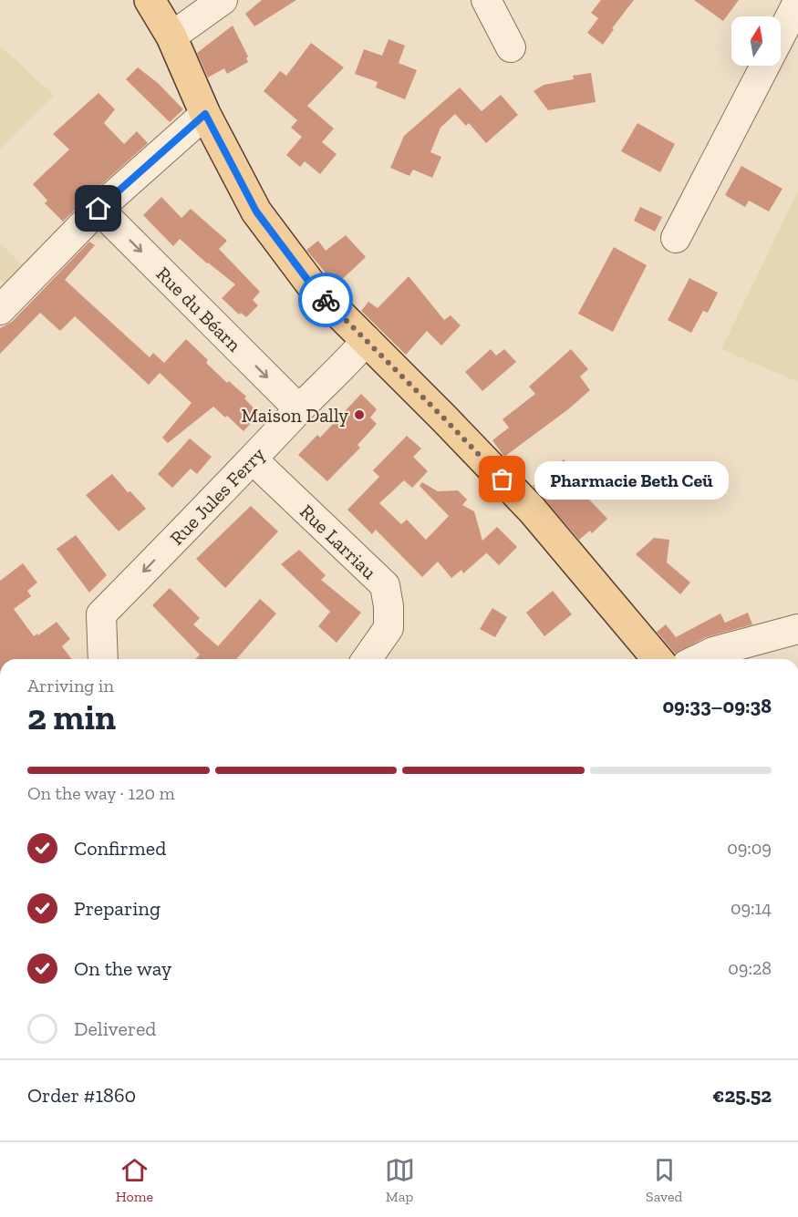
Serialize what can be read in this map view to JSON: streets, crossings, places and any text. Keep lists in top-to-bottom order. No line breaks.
{"streets":{"street":["Rue du Béarn","Rue Jules Ferry","Rue Larriau"]},"crossings":[["Rue du Béarn","Rue Jules Ferry"],["Rue Jules Ferry","Rue Larriau"]],"one_way":["Rue du Béarn","Rue Jules Ferry"],"places":["Maison Dally","Pharmacie Beth Ceü"],"north":"top","page":{"bubble":"Pharmacie Beth Ceü","heading":["2 min","Arriving in","09:33–09:38"],"panel":["Order #1860","€25.52"],"bar":"On the way · 120 m","list":[["Confirmed","09:09"],["Preparing","09:14"],["On the way","09:28"],"Delivered"],"tabs":["Home","Map","Saved"]}}
